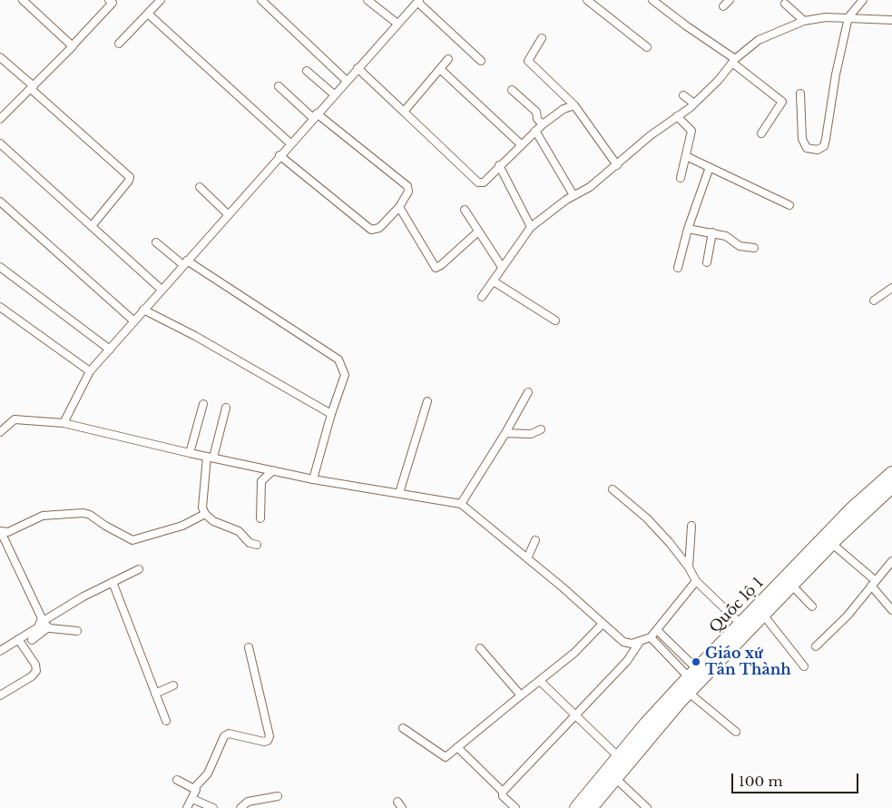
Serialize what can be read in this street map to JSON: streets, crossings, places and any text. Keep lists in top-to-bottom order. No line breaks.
{"streets":{"highway":["Quốc lộ 1"]},"places":["Giáo xứ Tân Thành"],"scale_bar":"100 m"}
